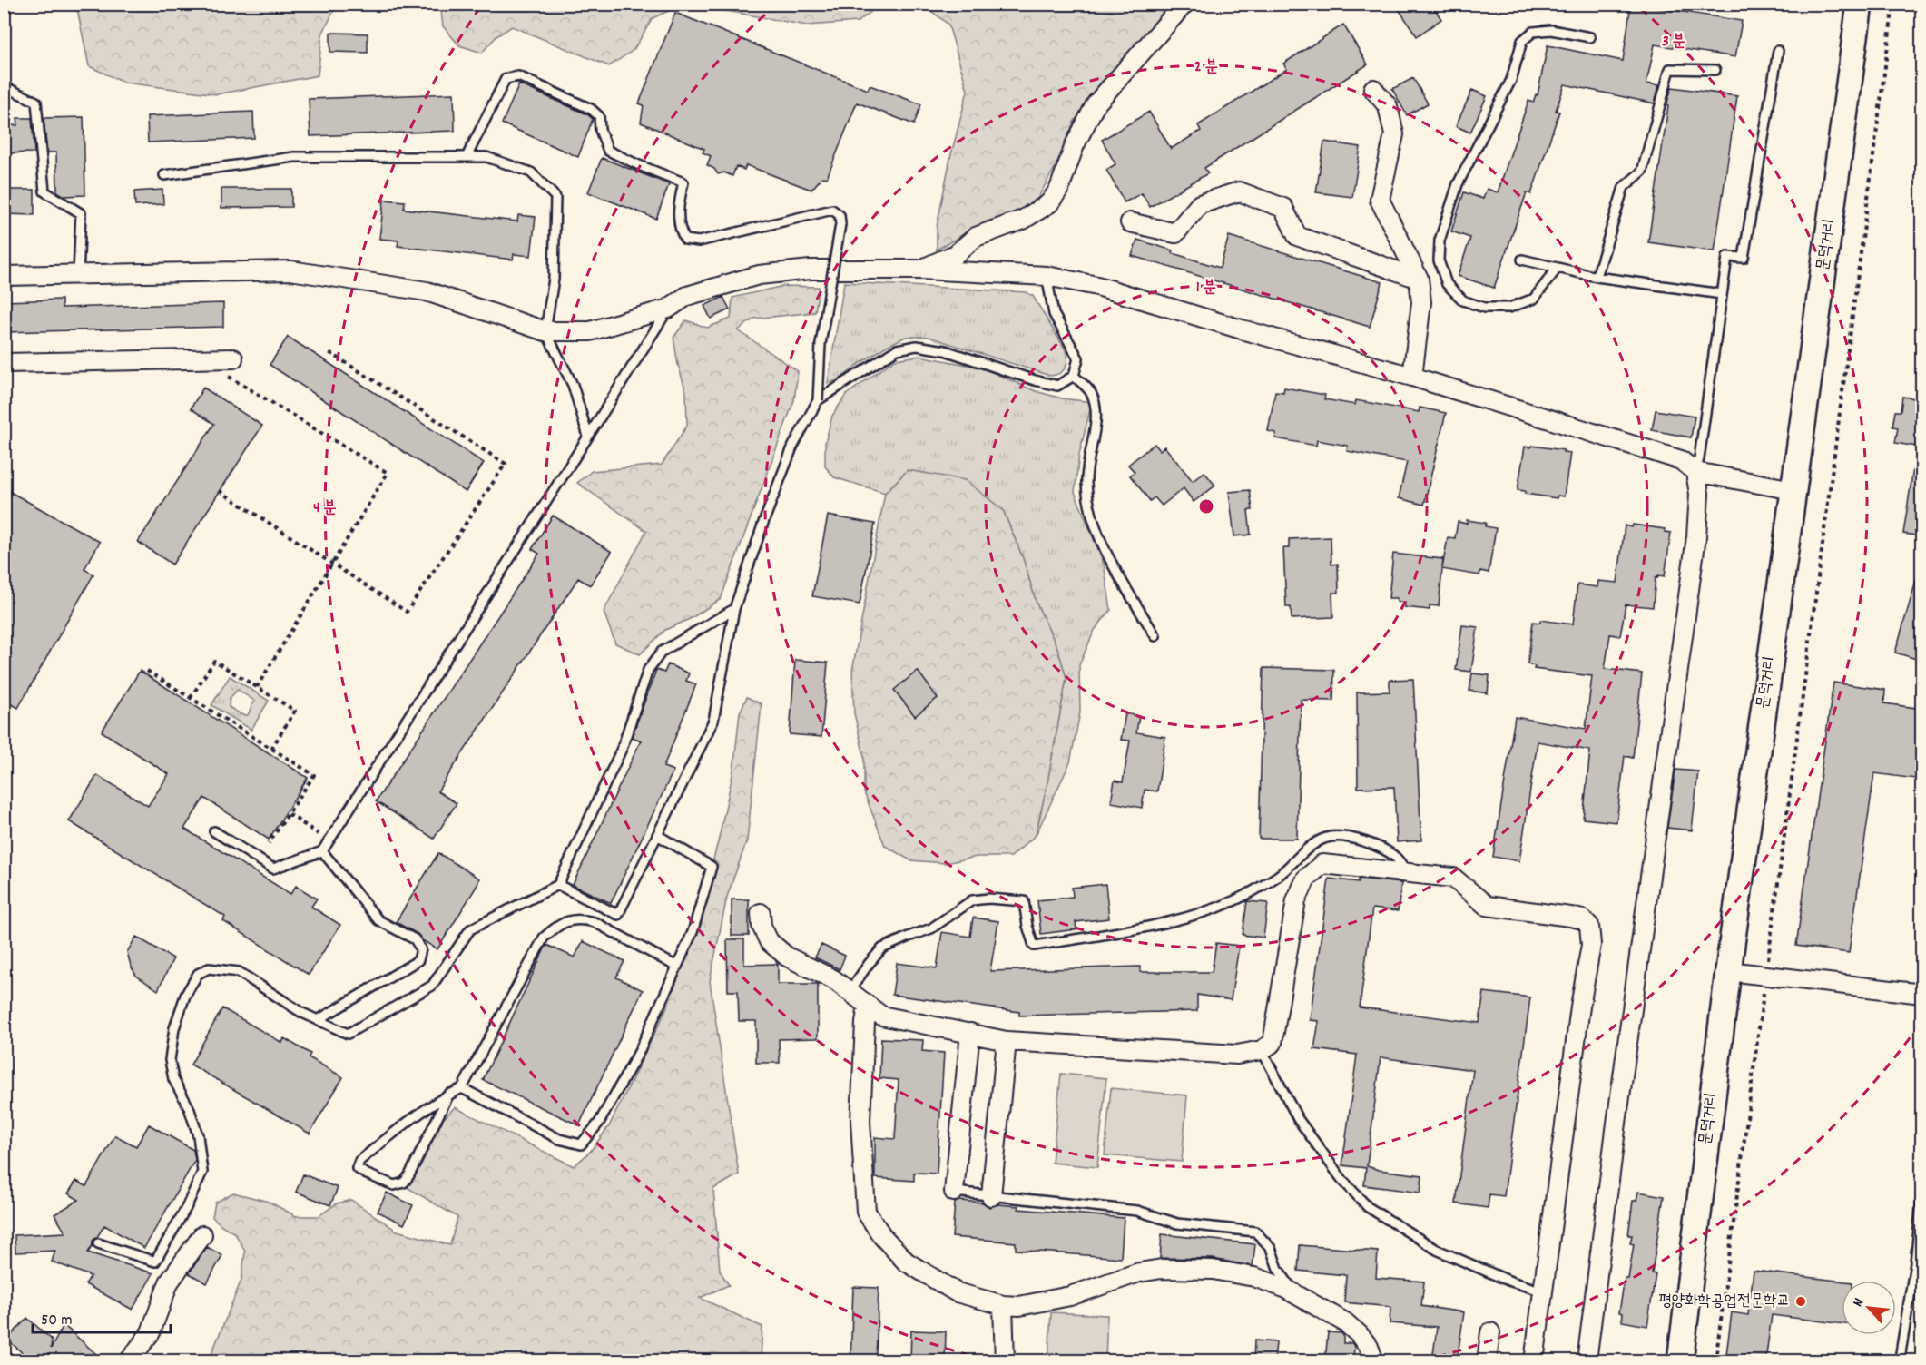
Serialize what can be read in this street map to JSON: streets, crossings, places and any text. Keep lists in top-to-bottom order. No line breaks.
{"streets":{"main road":["문덕거리"]},"places":["평양화학공업전문학교"],"scale_bar":"50 m","north":"top left","rings":["3 분","2 분","1 분","4 분"]}
